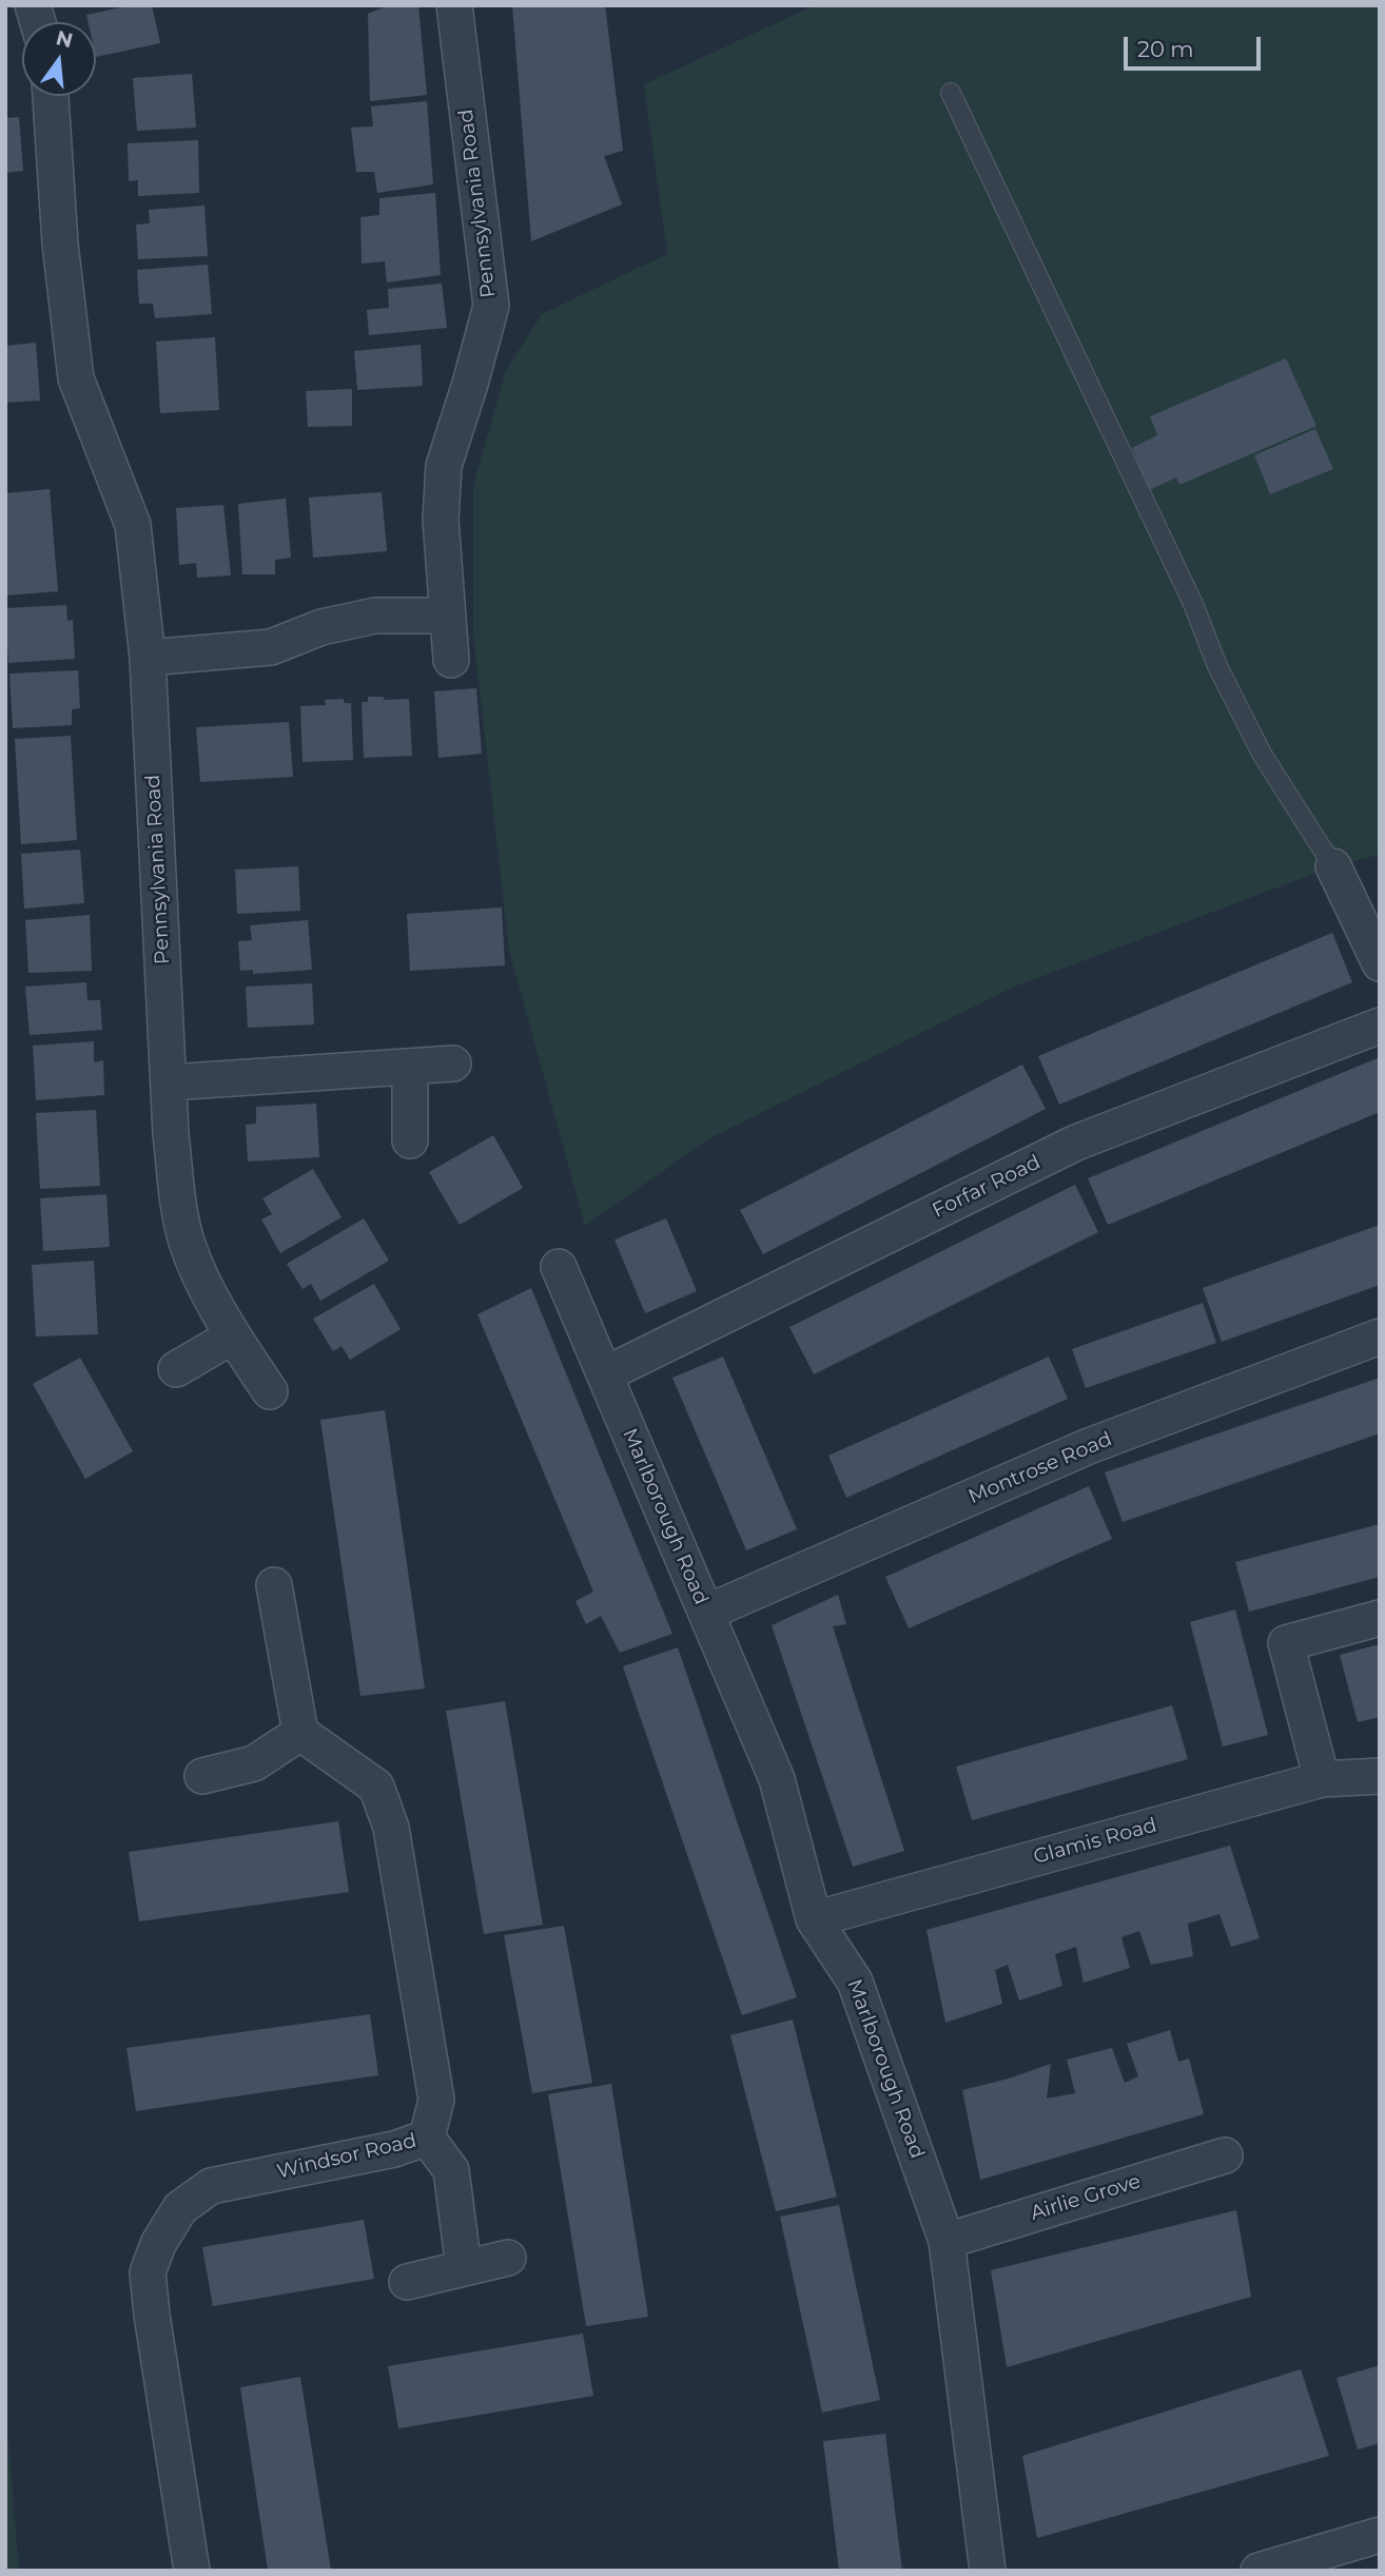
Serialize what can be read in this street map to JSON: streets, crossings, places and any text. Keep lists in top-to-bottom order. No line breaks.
{"streets":{"street":["Pennsylvania Road","Forfar Road","Montrose Road","Marlborough Road","Glamis Road","Windsor Road","Airlie Grove"]},"crossings":[["Forfar Road","Marlborough Road"],["Montrose Road","Marlborough Road"],["Marlborough Road","Glamis Road"],["Marlborough Road","Airlie Grove"]],"scale_bar":"20 m","north":"top"}
